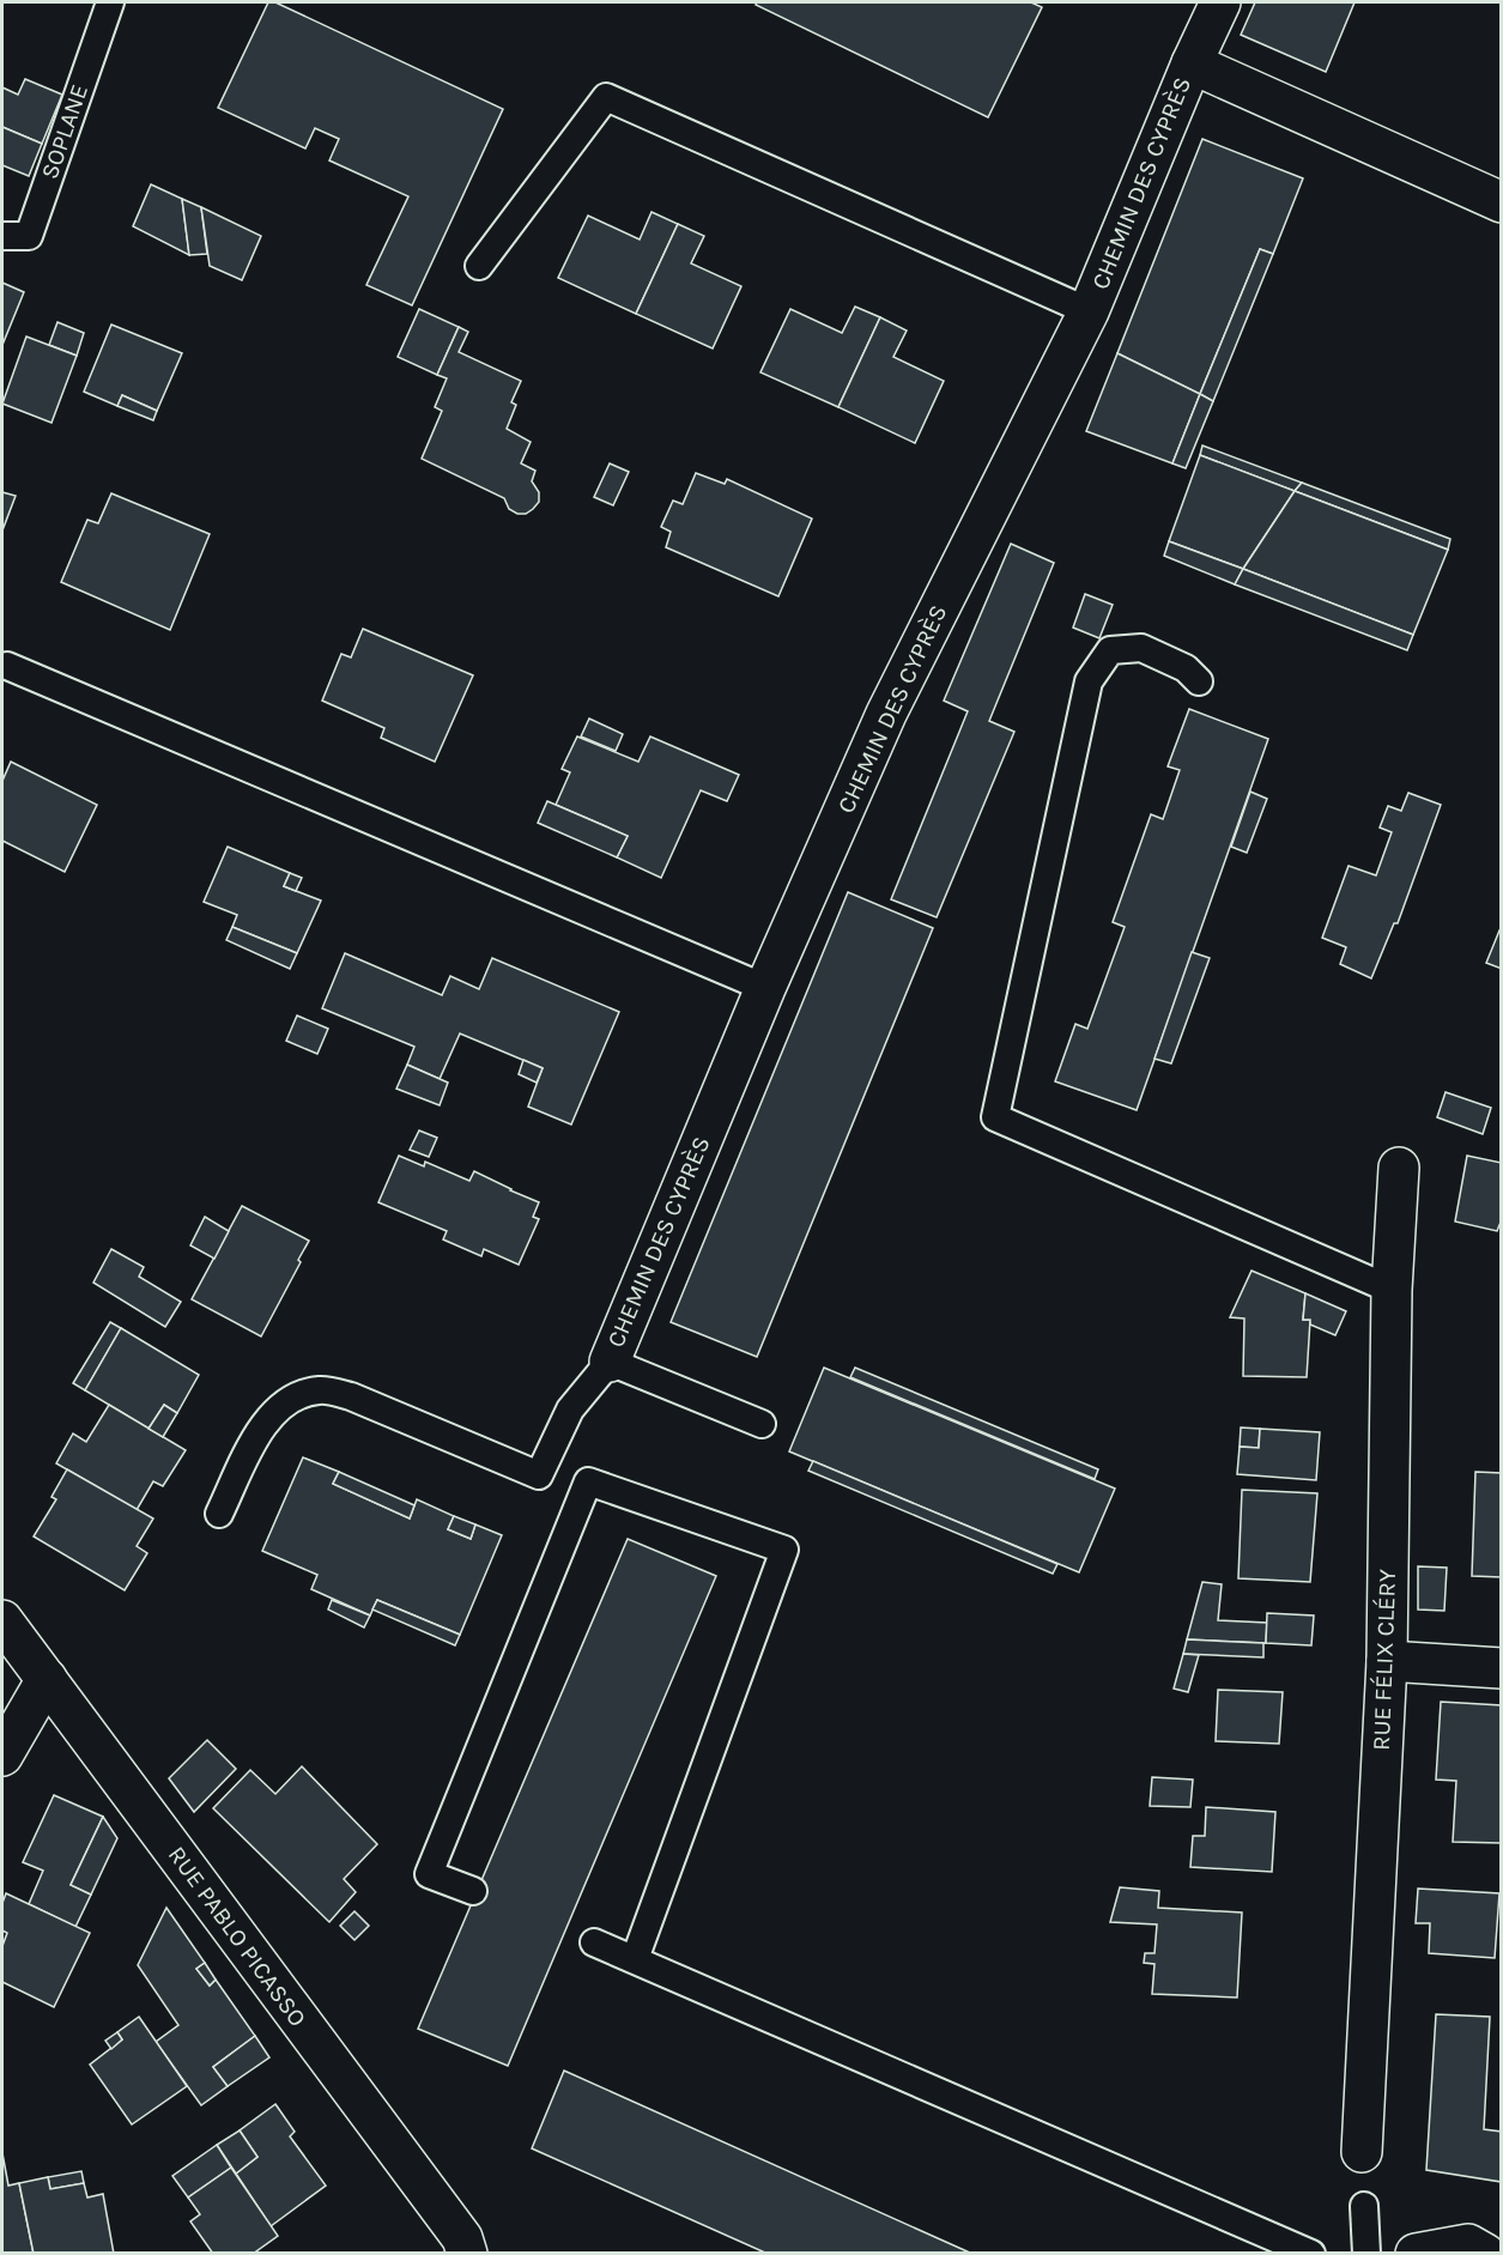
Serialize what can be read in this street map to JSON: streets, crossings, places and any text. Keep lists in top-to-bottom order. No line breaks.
{"streets":{"street":["CHEMIN DES CYPRÈS","RUE FÉLIX CLÉRY","RUE PABLO PICASSO"],"lane":["SOPLANE"]}}
